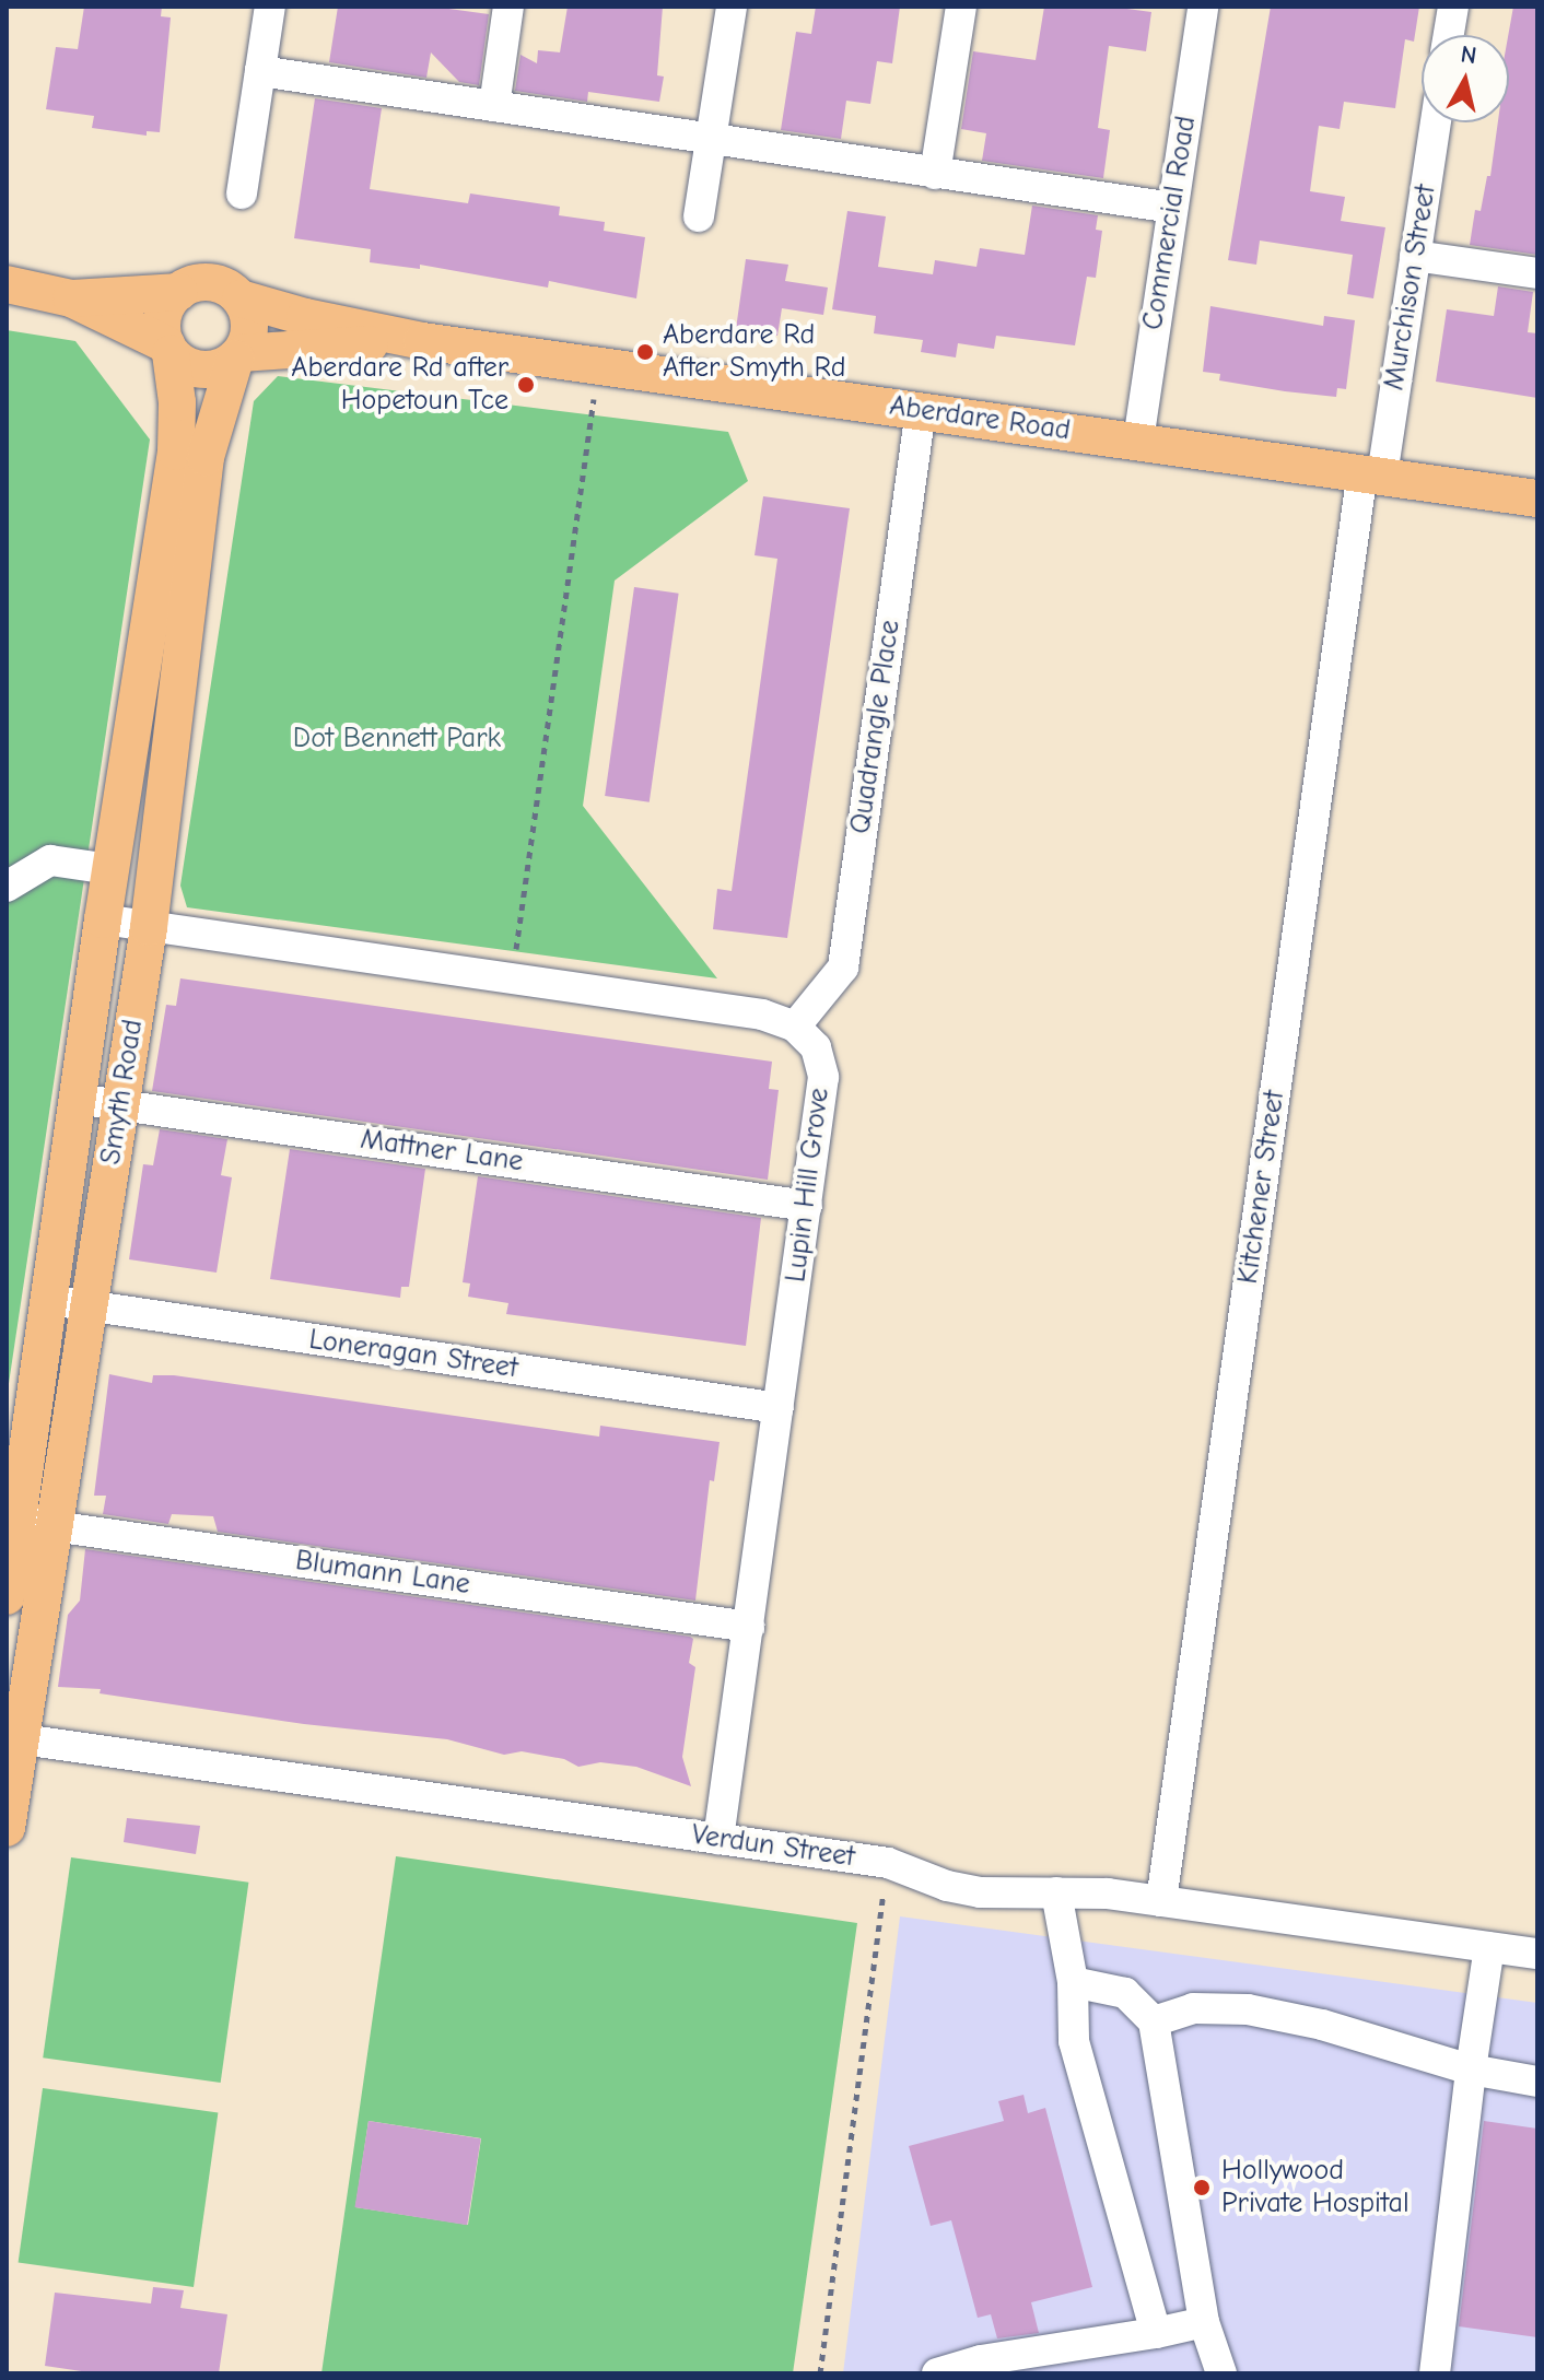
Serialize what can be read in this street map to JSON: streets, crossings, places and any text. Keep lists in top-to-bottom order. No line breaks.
{"streets":{"main road":["Aberdare Road","Smyth Road"],"street":["Commercial Road","Murchison Street","Quadrangle Place","Mattner Lane","Lupin Hill Grove","Kitchener Street","Loneragan Street","Blumann Lane","Verdun Street"]},"crossings":[["Commercial Road","Aberdare Road"],["Murchison Street","Aberdare Road"],["Murchison Street","Kitchener Street"],["Aberdare Road","Quadrangle Place"],["Aberdare Road","Smyth Road"],["Aberdare Road","Kitchener Street"],["Quadrangle Place","Lupin Hill Grove"],["Smyth Road","Mattner Lane"],["Smyth Road","Loneragan Street"],["Smyth Road","Blumann Lane"],["Smyth Road","Verdun Street"],["Mattner Lane","Lupin Hill Grove"],["Lupin Hill Grove","Loneragan Street"],["Lupin Hill Grove","Blumann Lane"],["Lupin Hill Grove","Verdun Street"],["Kitchener Street","Verdun Street"]],"parks":["Dot Bennett Park"],"places":["Aberdare Rd After Smyth Rd","Aberdare Rd after Hopetoun Tce","Hollywood Private Hospital"],"north":"top"}
